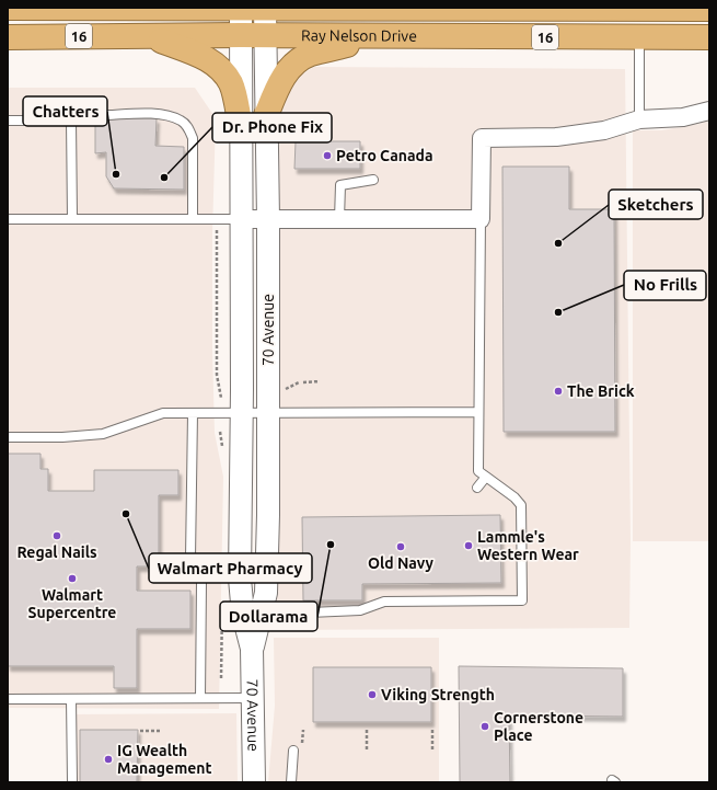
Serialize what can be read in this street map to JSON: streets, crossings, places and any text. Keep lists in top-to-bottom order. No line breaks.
{"streets":{"highway":["16","Ray Nelson Drive"],"street":["70 Avenue"]},"crossings":[["Ray Nelson Drive","70 Avenue"]],"places":["Petro Canada","Chatters","Dr. Phone Fix","Sketchers","No Frills","The Brick","Walmart Pharmacy","Regal Nails","Dollarama","Lammle's Western Wear","Old Navy","Walmart Supercentre","Viking Strength","Cornerstone Place","IG Wealth Management"]}
